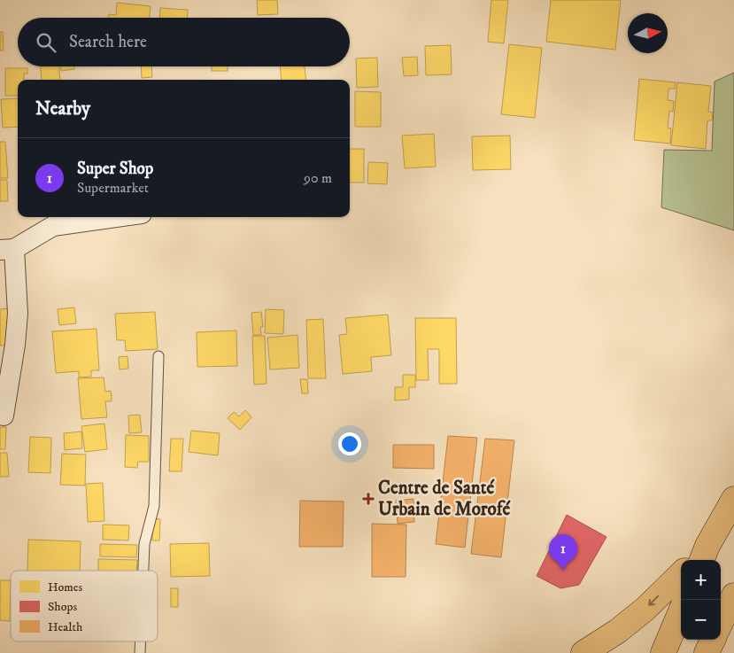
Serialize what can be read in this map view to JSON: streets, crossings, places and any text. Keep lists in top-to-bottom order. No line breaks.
{"places":{"health":["Centre de Santé Urbain de Morofé"]},"legend":["Homes","Shops","Health"],"north":"right","page":{"search":"Search here","heading":"Nearby","list":[{"mark":"1","name":"Super Shop","note":"Supermarket","value":"90 m"}],"pins":"1","map_buttons":["+","−"]}}
